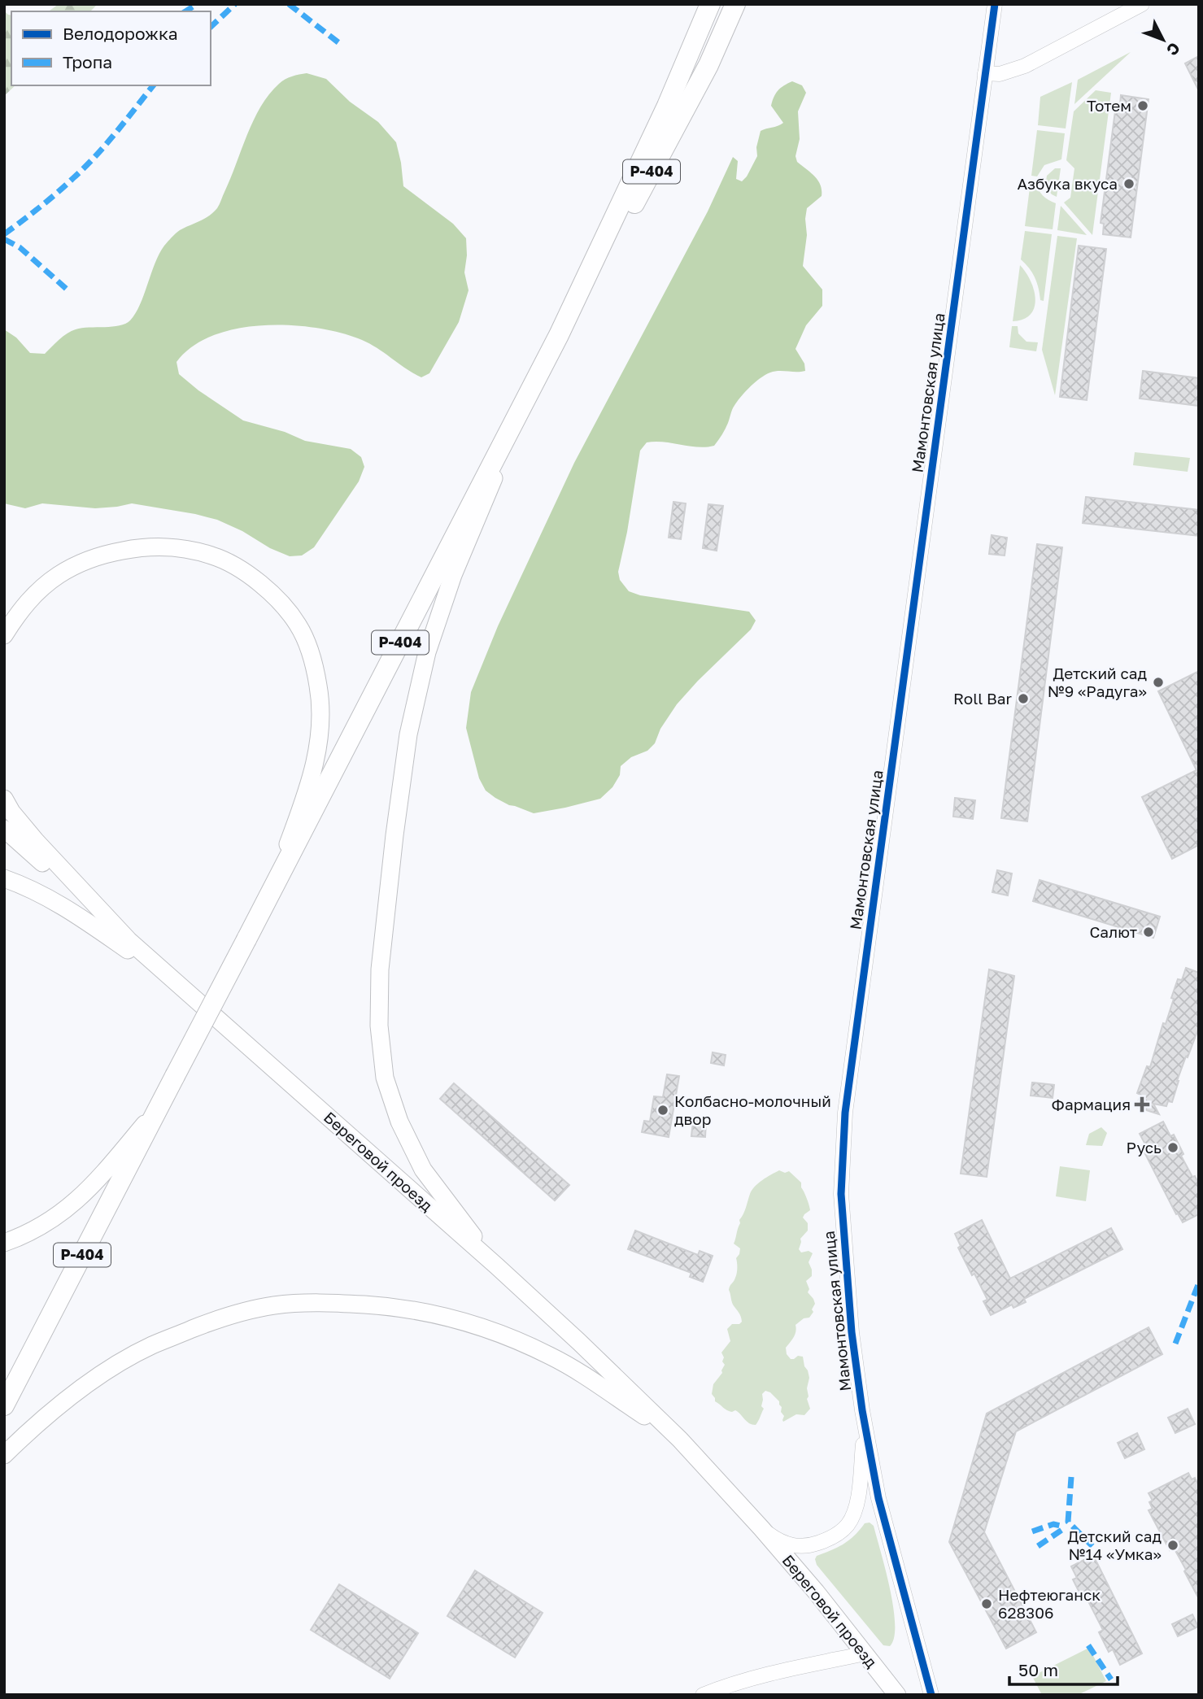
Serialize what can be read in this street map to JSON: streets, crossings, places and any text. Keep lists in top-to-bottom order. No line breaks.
{"streets":{"highway":["Р-404"],"main road":["Береговой проезд"],"street":["Мамонтовская улица"]},"places":{"other":["Тотем","Азбука вкуса","Детский сад №9 «Радуга»","Roll Bar","Салют","Колбасно-молочный двор","Русь","Детский сад №14 «Умка»","Нефтеюганск 628306"],"health":["Фармация"]},"legend":["Велодорожка","Тропа"],"scale_bar":"50 m","north":"bottom right"}
